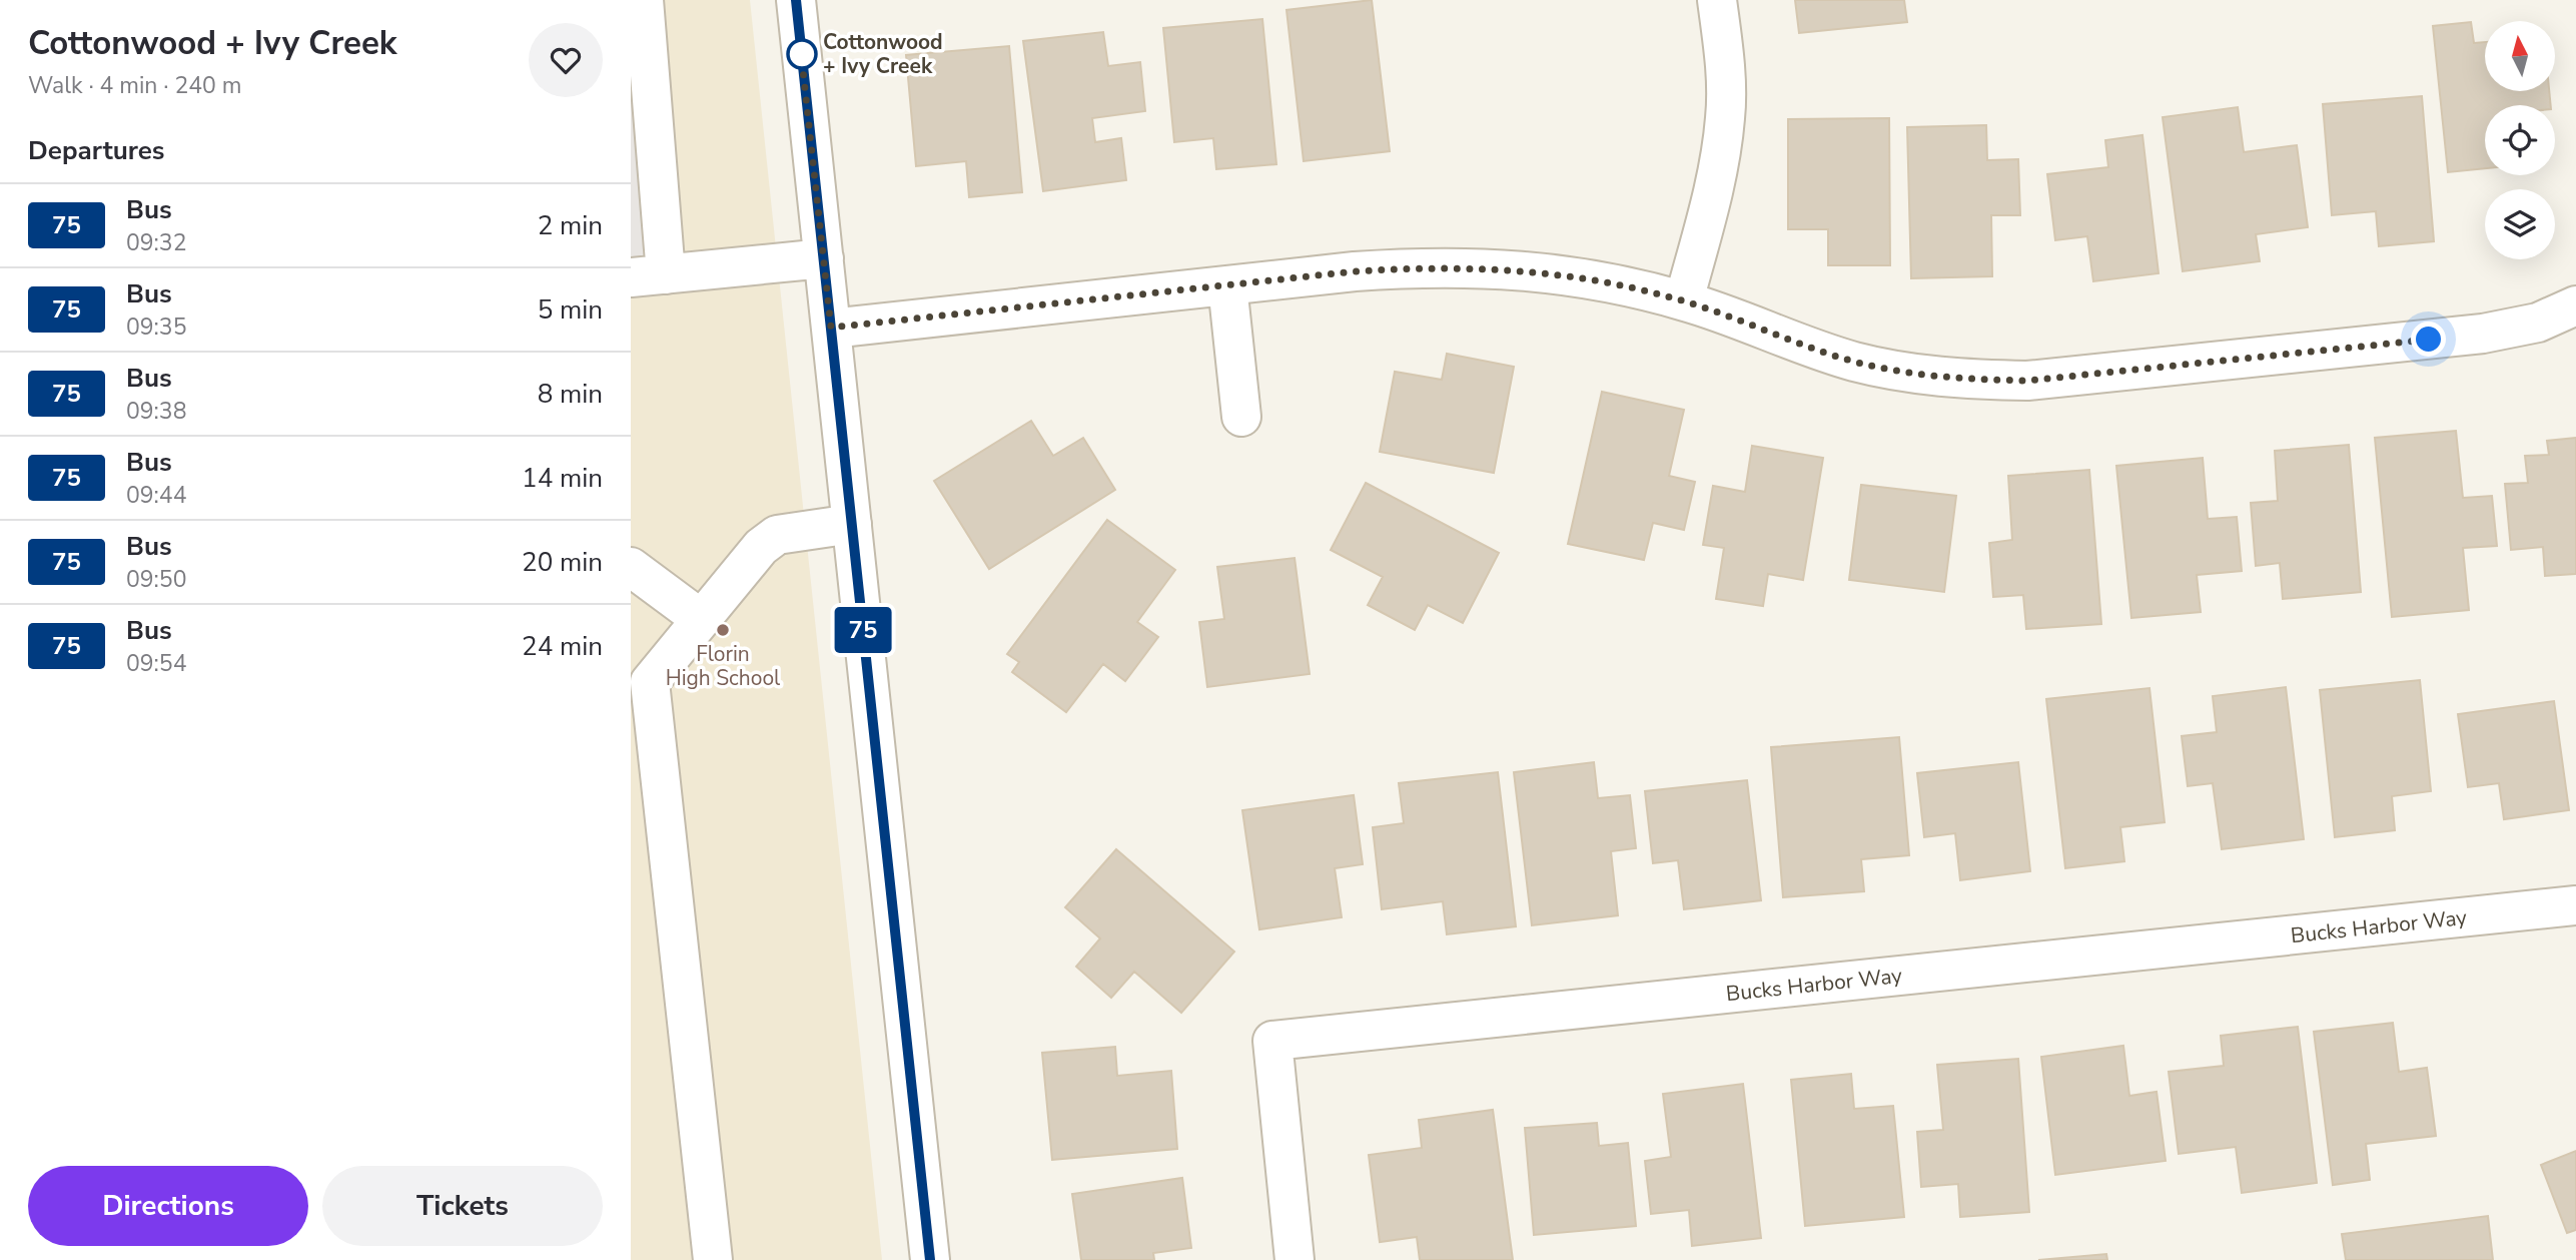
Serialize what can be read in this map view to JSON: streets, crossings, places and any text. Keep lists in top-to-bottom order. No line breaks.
{"streets":{"street":["Bucks Harbor Way"]},"places":["Cottonwood + Ivy Creek","Florin High School"],"lines":["bus line 75"],"north":"top","page":{"heading":[["Cottonwood + Ivy Creek","Walk · 4 min · 240 m"],"Departures"],"on_map":"75","list":[{"mark":"75","name":"Bus","note":"09:32","value":"2 min"},{"mark":"75","name":"Bus","note":"09:35","value":"5 min"},{"mark":"75","name":"Bus","note":"09:38","value":"8 min"},{"mark":"75","name":"Bus","note":"09:44","value":"14 min"},{"mark":"75","name":"Bus","note":"09:50","value":"20 min"},{"mark":"75","name":"Bus","note":"09:54","value":"24 min"}],"buttons":["Directions","Tickets"]}}
